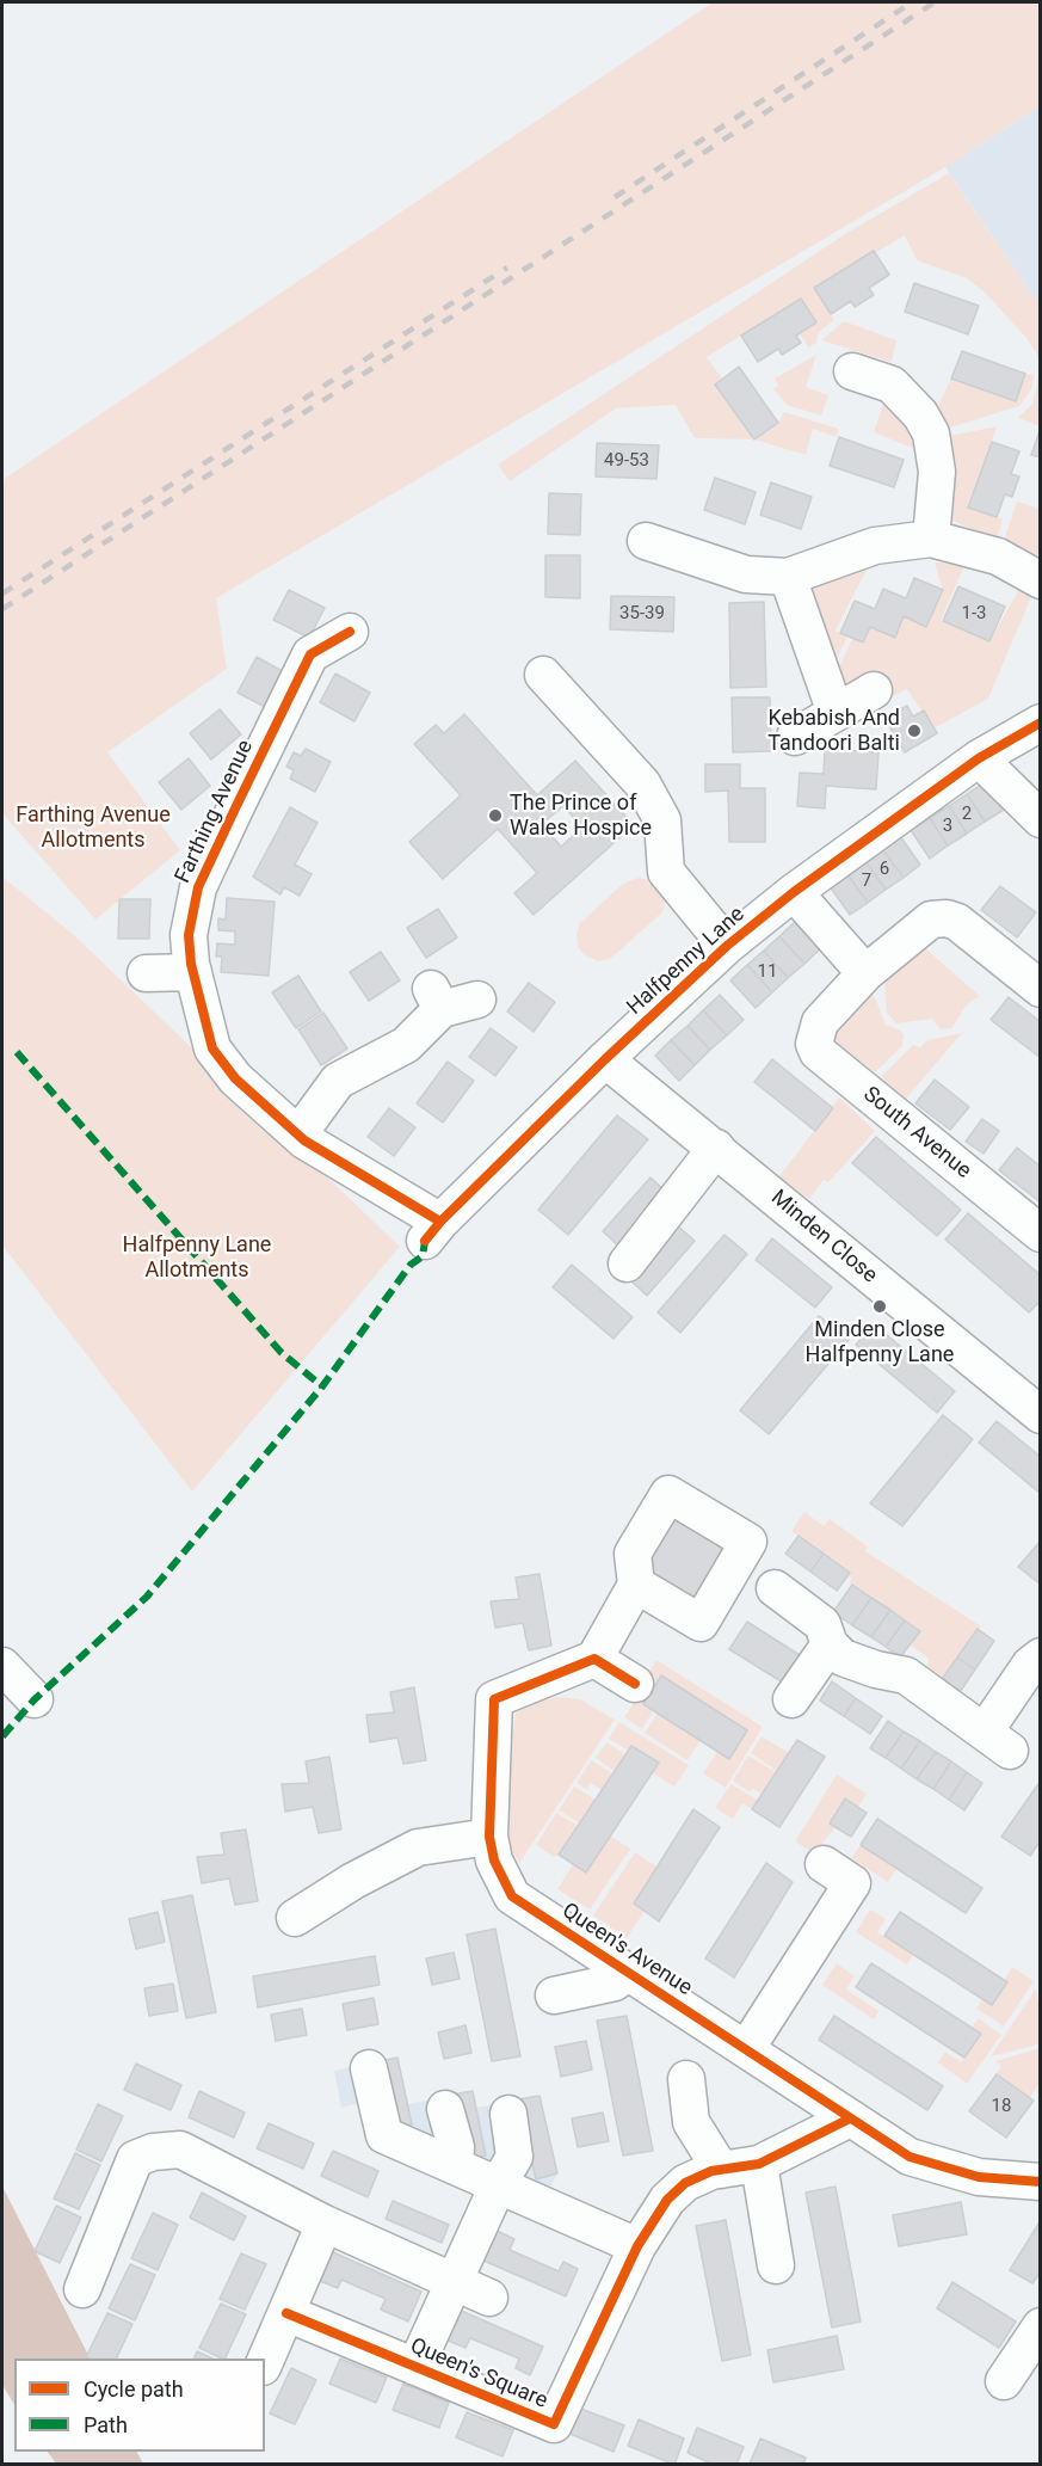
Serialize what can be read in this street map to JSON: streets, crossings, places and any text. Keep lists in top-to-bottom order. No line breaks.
{"streets":{"street":["Farthing Avenue","Halfpenny Lane","South Avenue","Minden Close","Queen's Avenue","Queen's Square"]},"crossings":[["Farthing Avenue","Halfpenny Lane"],["Halfpenny Lane","Minden Close"]],"parks":["Farthing Avenue Allotments","Halfpenny Lane Allotments"],"places":["Kebabish And Tandoori Balti","The Prince of Wales Hospice","Minden Close Halfpenny Lane"],"house_numbers":["49-53","35-39","1-3","2","3","6","7","11","18"],"legend":["Cycle path","Path"]}
